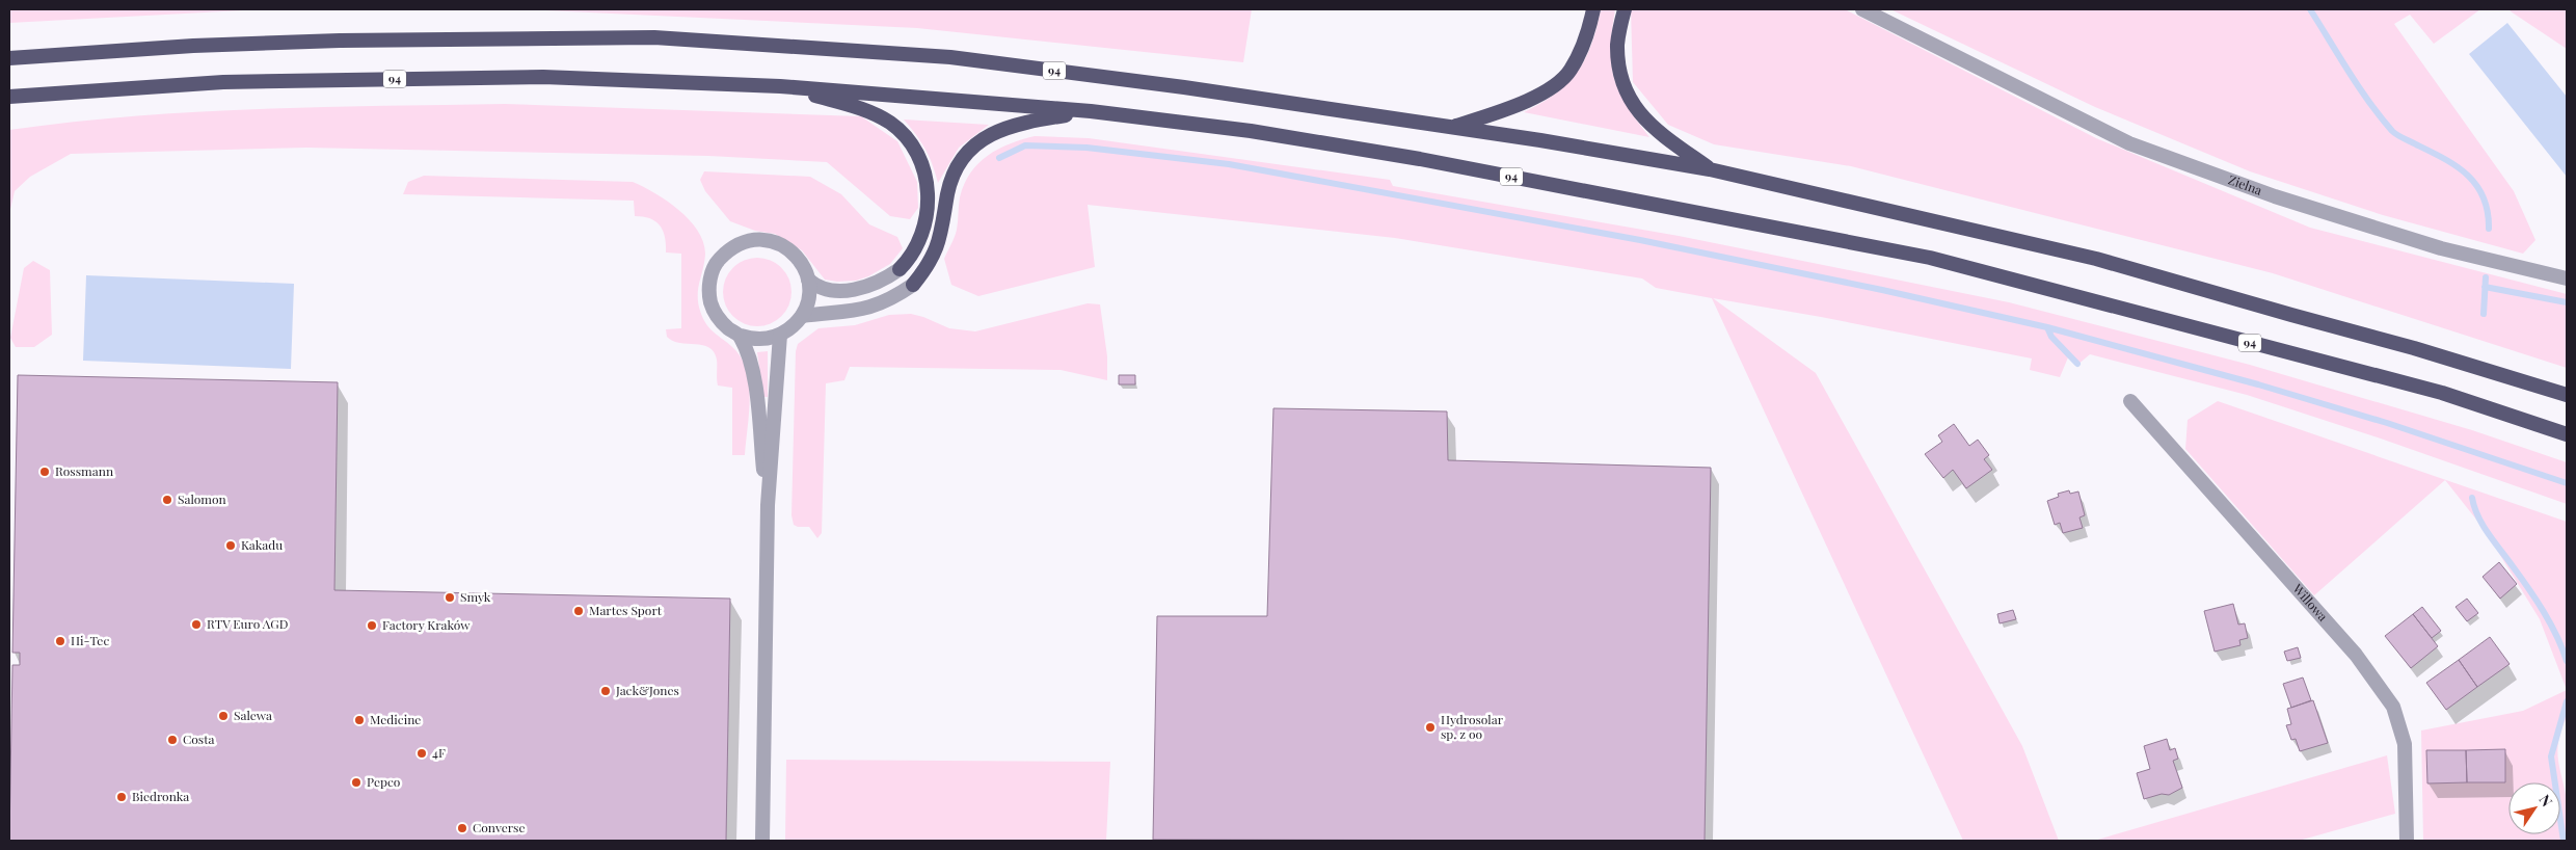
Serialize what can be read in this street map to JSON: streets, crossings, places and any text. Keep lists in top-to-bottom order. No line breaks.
{"streets":{"highway":["94"],"street":["Zielna","Willowa"]},"places":["Rossmann","Salomon","Kakadu","Smyk","Martes Sport","RTV Euro AGD","Factory Kraków","Hi-Tec","Jack&Jones","Salewa","Medicine","Hydrosolar sp. z oo","Costa","4F","Pepco","Biedronka","Converse"],"north":"top right"}
